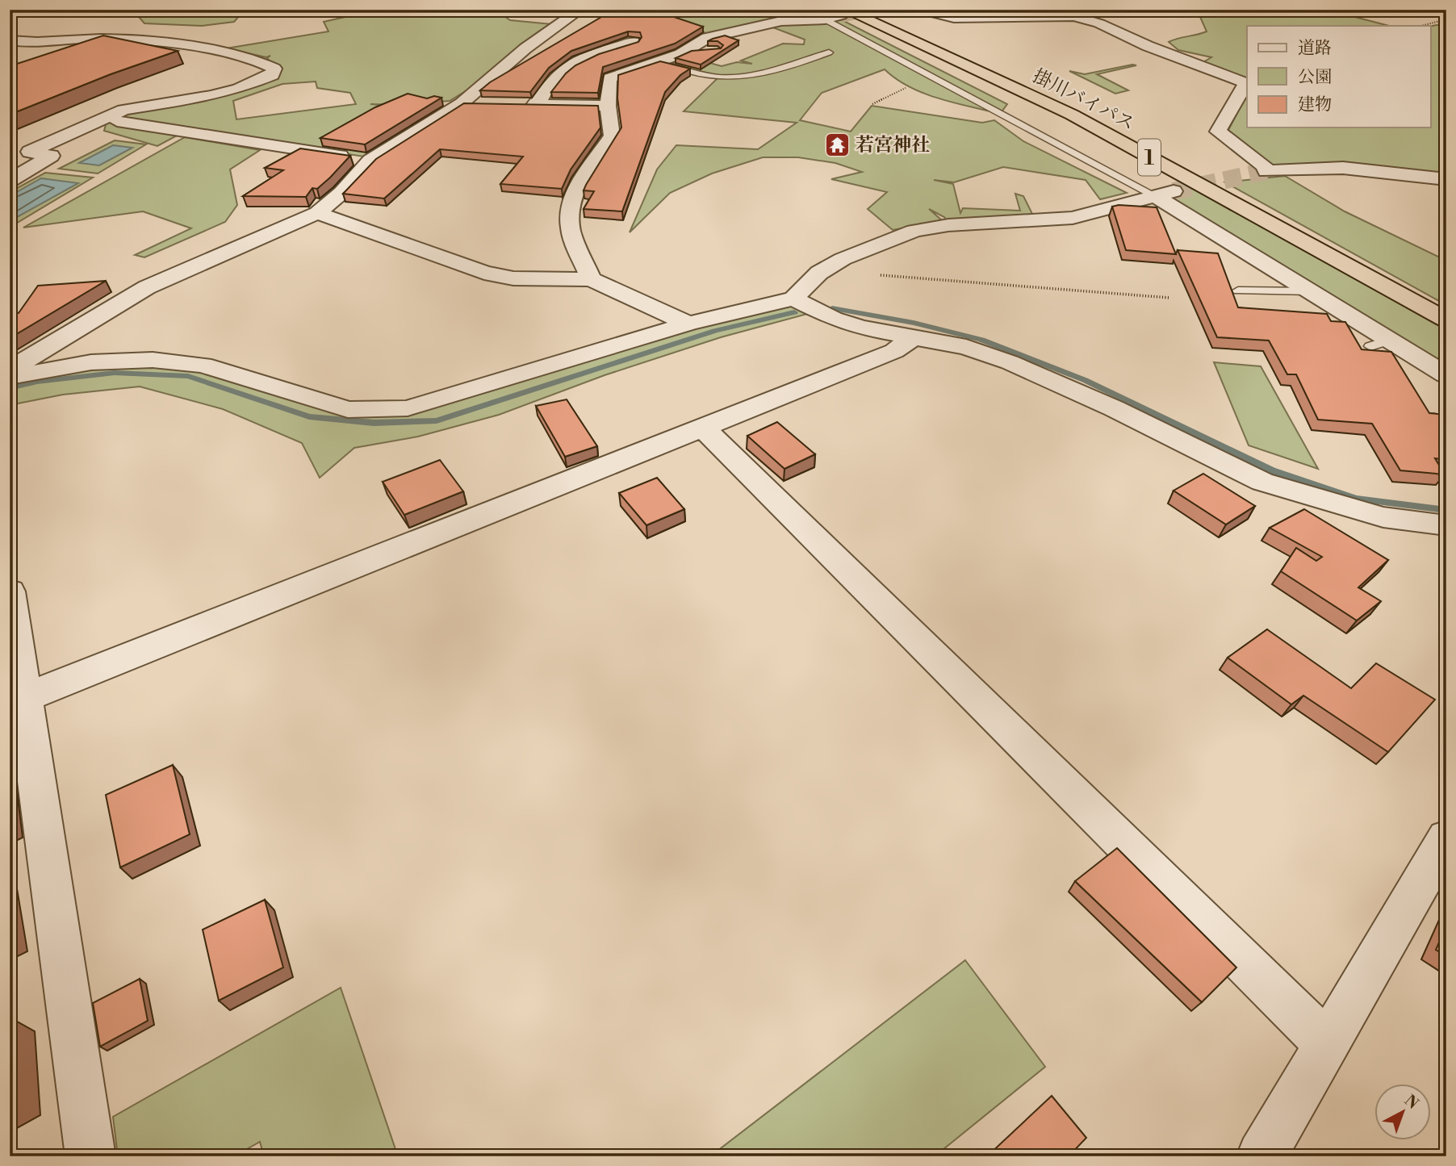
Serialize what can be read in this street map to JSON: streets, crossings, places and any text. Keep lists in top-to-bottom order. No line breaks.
{"streets":{"highway":["掛川バイパス","1"]},"places":{"temple":["若宮神社"]},"legend":["道路","公園","建物"],"north":"top right"}
